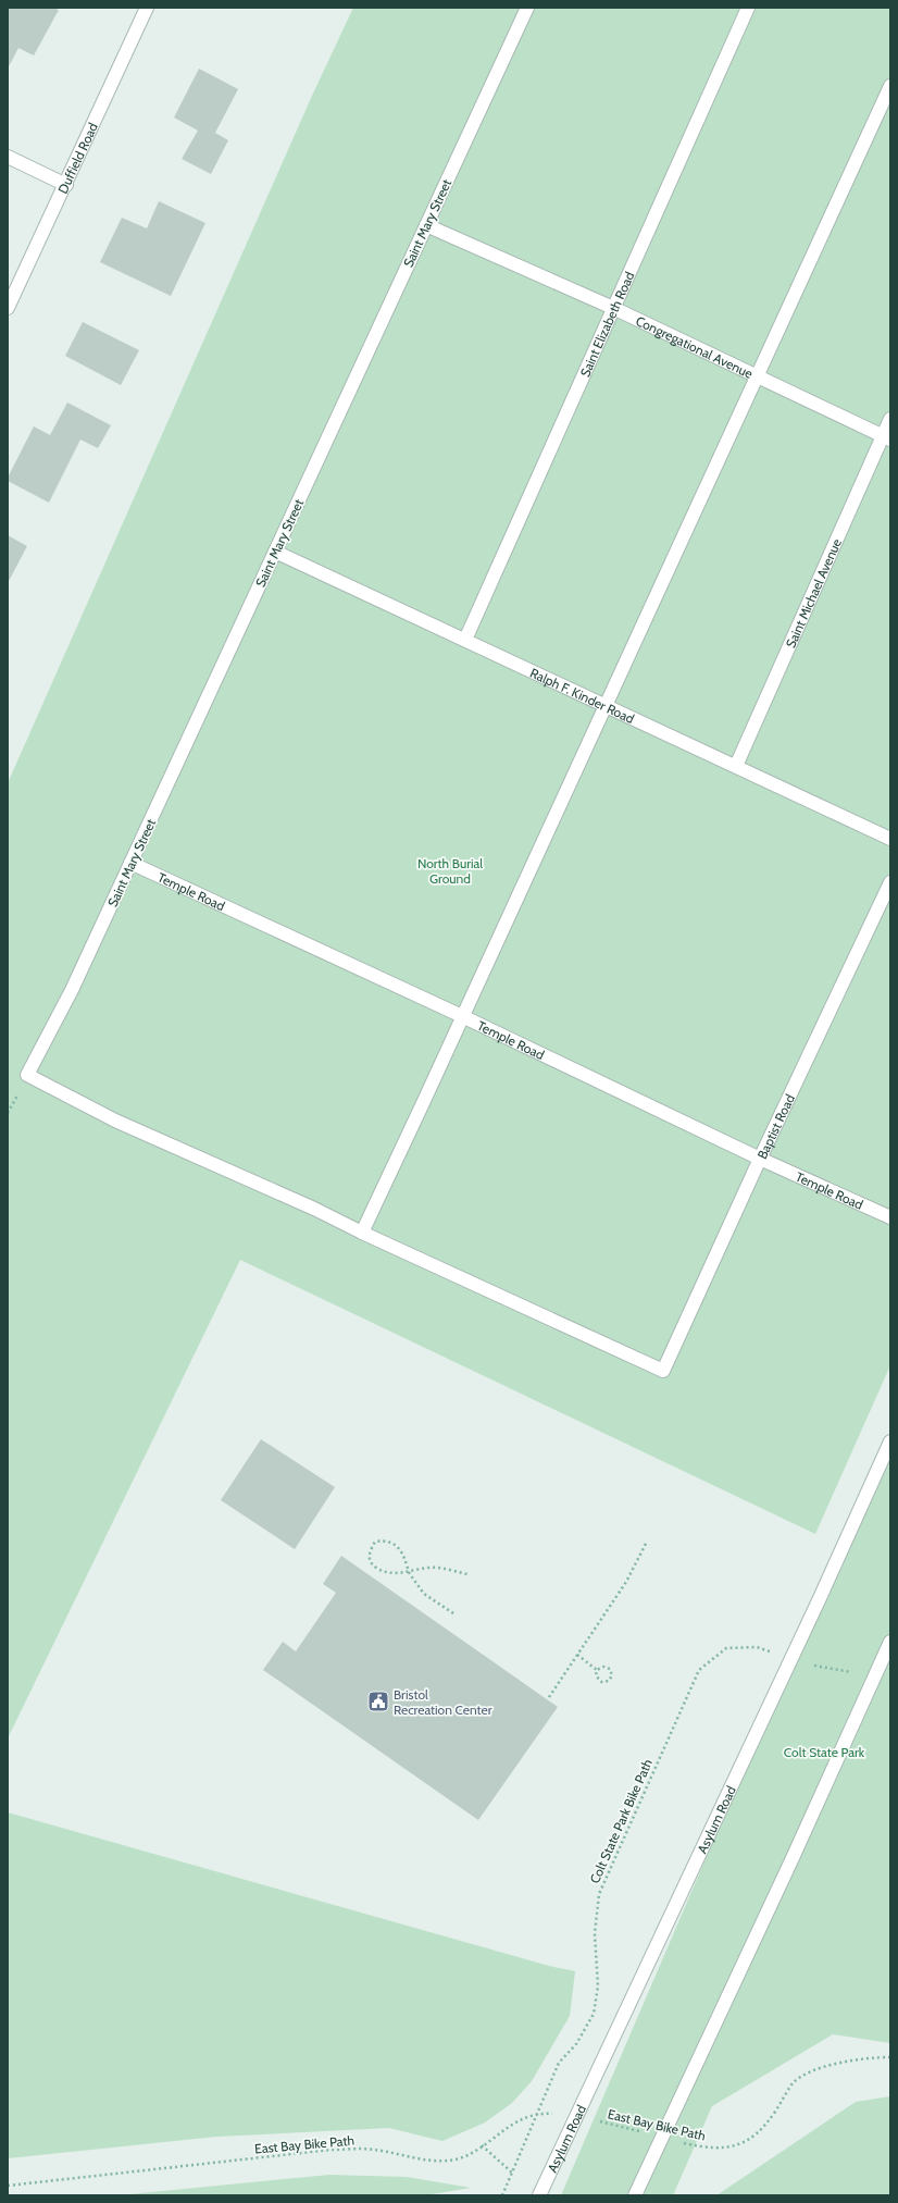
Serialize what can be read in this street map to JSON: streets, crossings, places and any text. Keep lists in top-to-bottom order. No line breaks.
{"streets":{"street":["Duffield Road","Saint Mary Street","Saint Elizabeth Road","Congregational Avenue","Saint Michael Avenue","Ralph F. Kinder Road","Temple Road","Baptist Road","Asylum Road"],"path":["Colt State Park Bike Path","East Bay Bike Path"]},"crossings":[["Saint Mary Street","Congregational Avenue"],["Saint Mary Street","Ralph F. Kinder Road"],["Saint Mary Street","Temple Road"],["Saint Mary Street","Baptist Road"],["Saint Elizabeth Road","Congregational Avenue"],["Saint Elizabeth Road","Ralph F. Kinder Road"],["Congregational Avenue","Saint Michael Avenue"],["Saint Michael Avenue","Ralph F. Kinder Road"],["Temple Road","Baptist Road"],["Asylum Road","Colt State Park Bike Path"],["Asylum Road","East Bay Bike Path"],["Colt State Park Bike Path","East Bay Bike Path"]],"parks":["North Burial Ground","Colt State Park"],"places":{"public building":["Bristol Recreation Center"]}}
